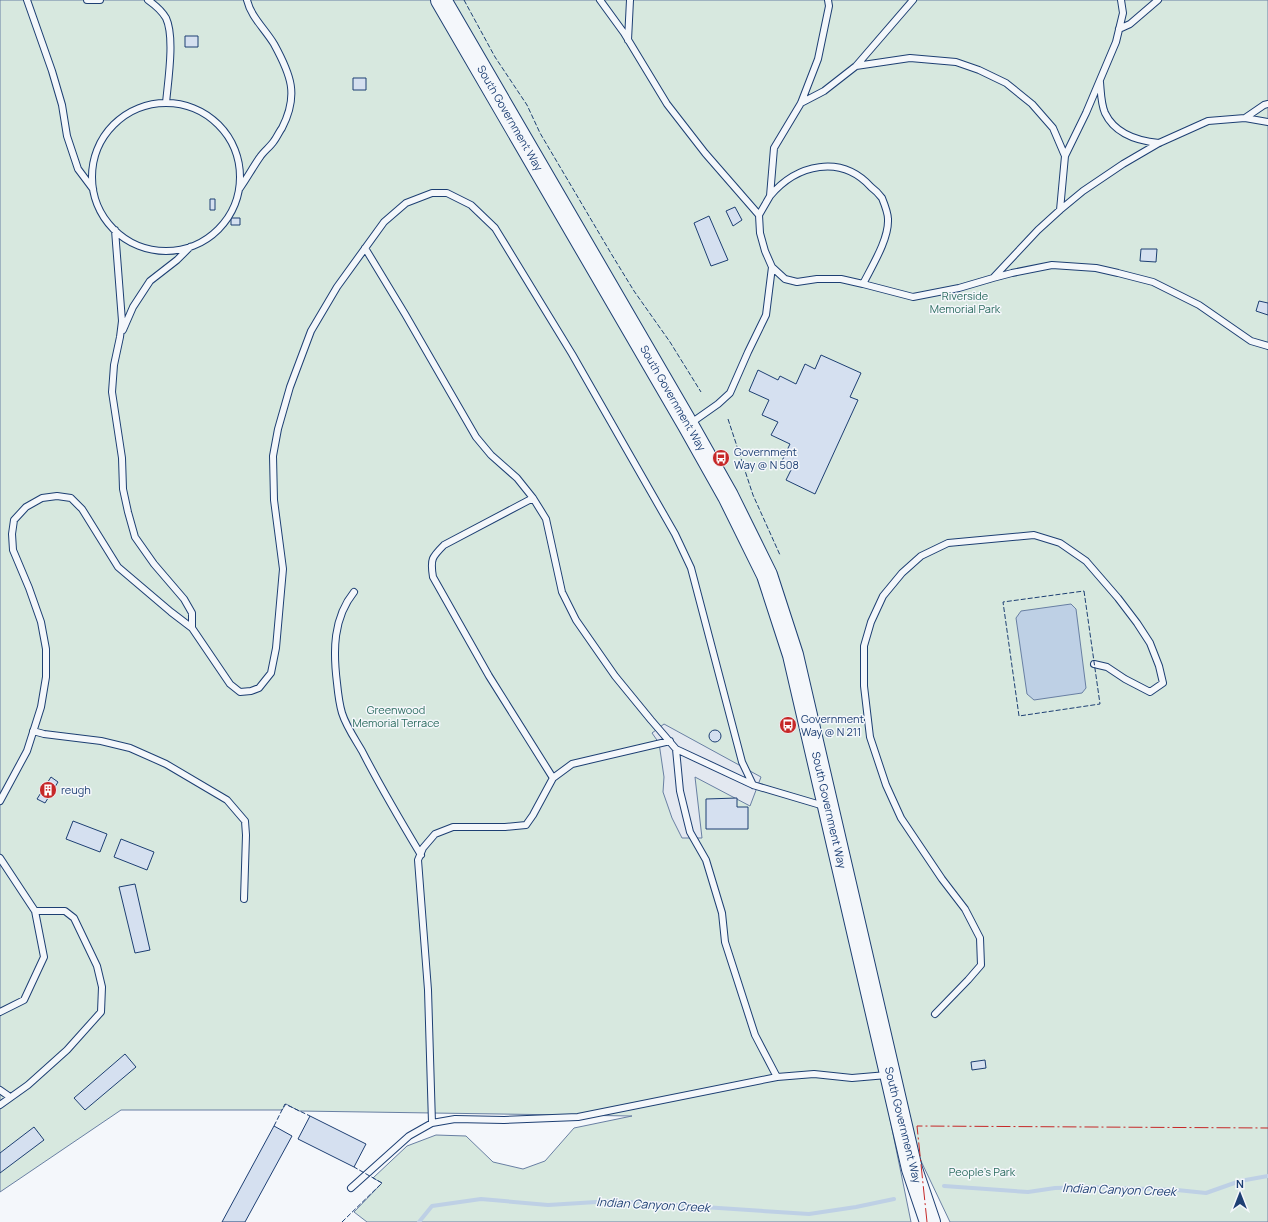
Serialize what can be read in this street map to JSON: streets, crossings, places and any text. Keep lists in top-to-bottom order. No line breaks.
{"streets":{"main road":["South Government Way"]},"water":["Indian Canyon Creek"],"parks":["Riverside Memorial Park","Greenwood Memorial Terrace","People's Park"],"places":{"bus stop":["Government Way @ N 508","Government Way @ N 211"],"building":["reugh"]},"north":"top"}
